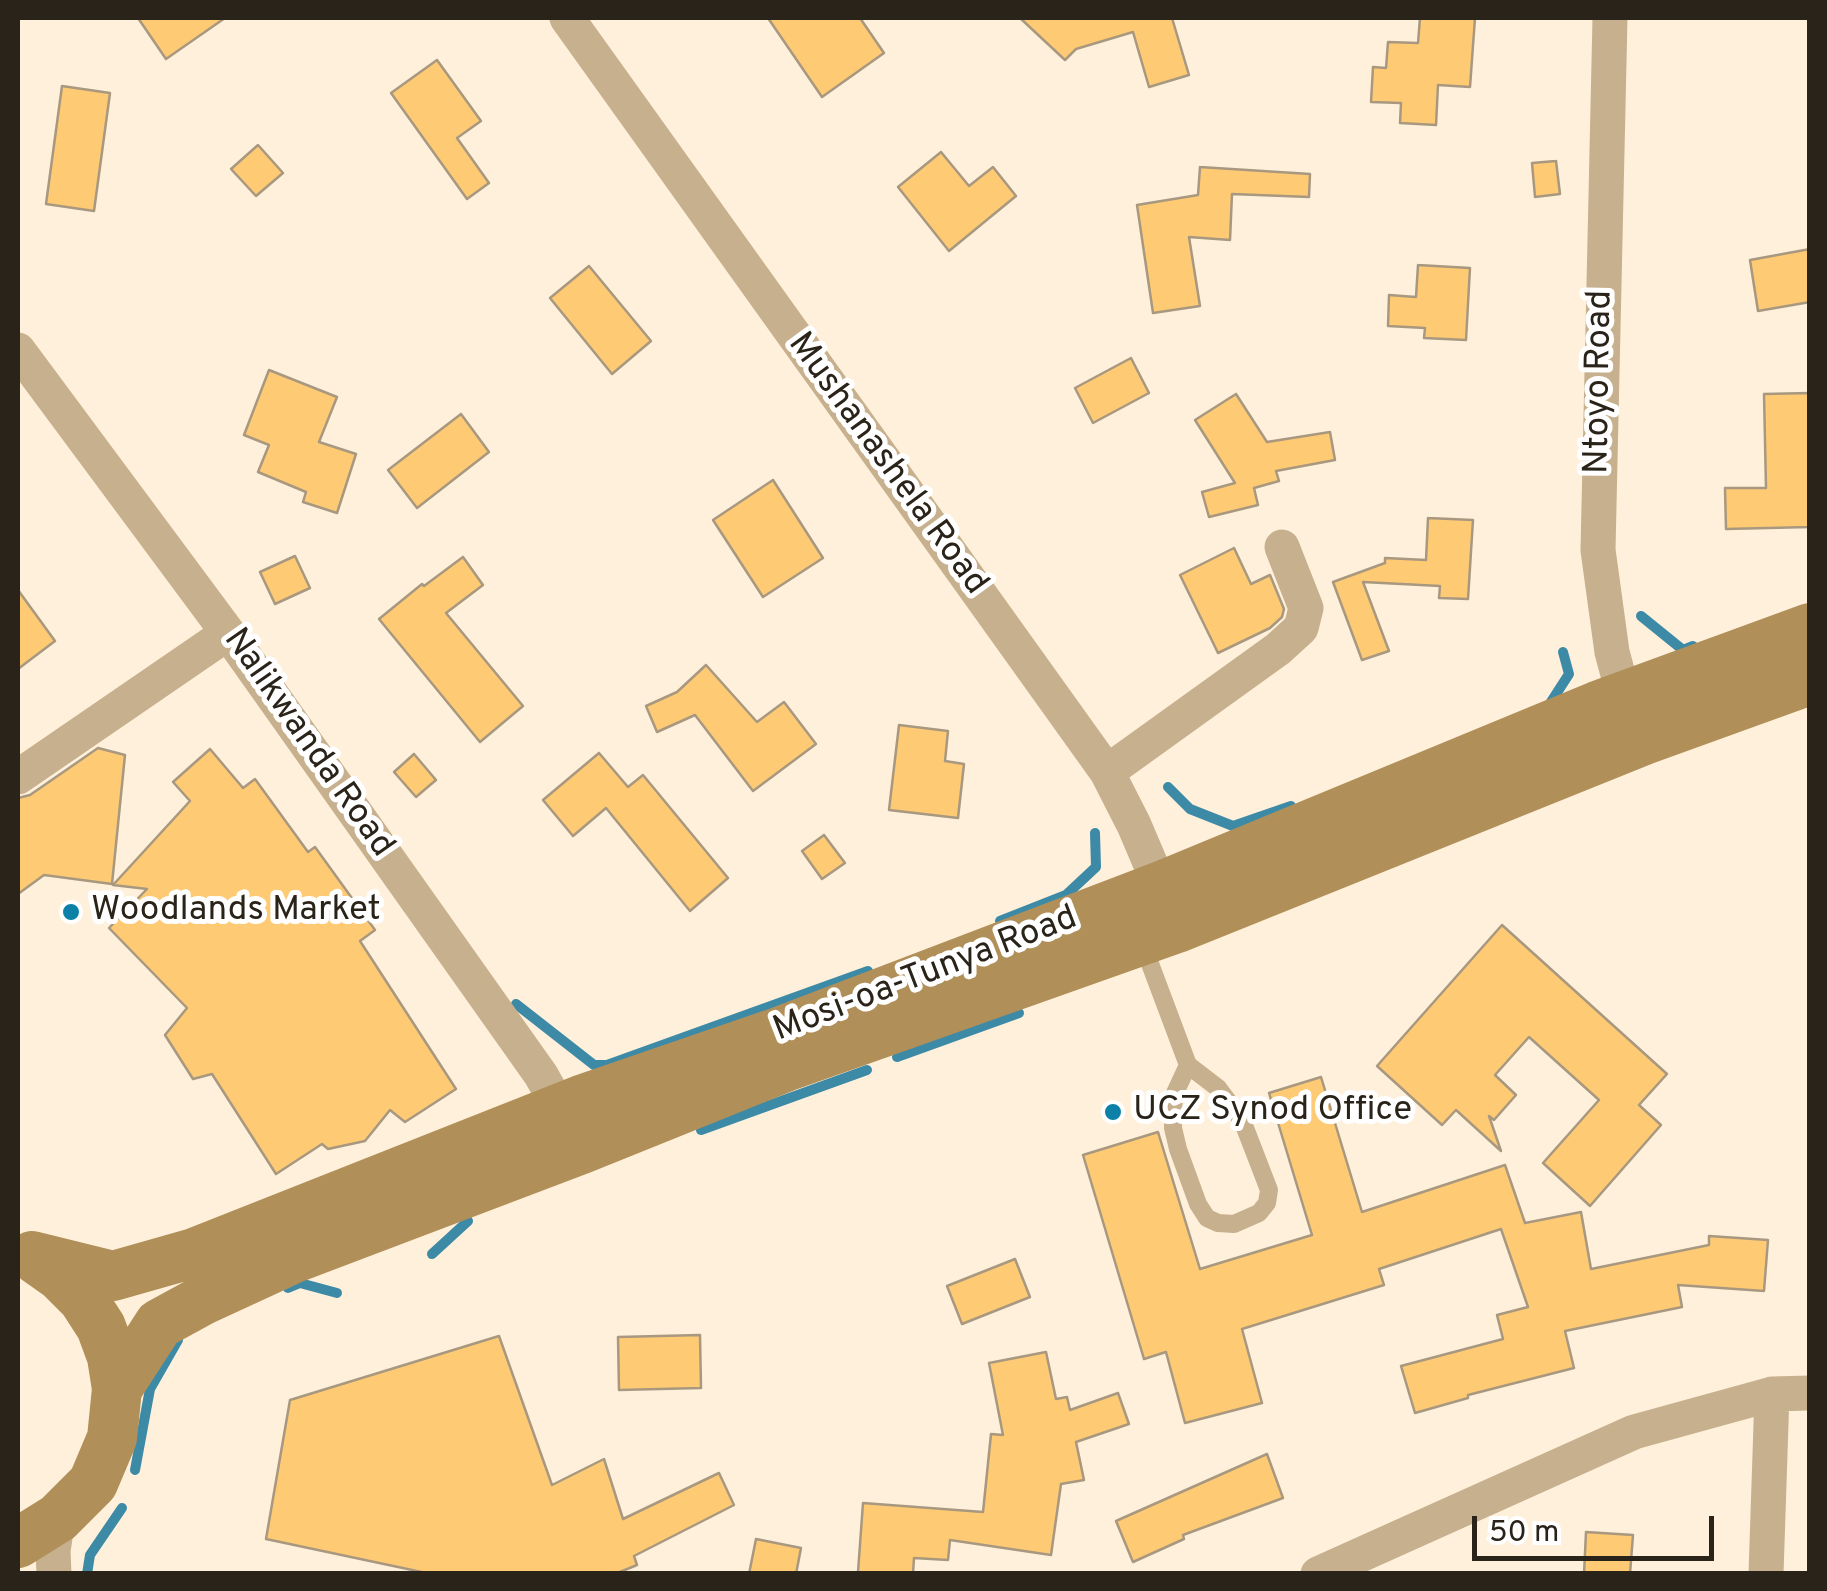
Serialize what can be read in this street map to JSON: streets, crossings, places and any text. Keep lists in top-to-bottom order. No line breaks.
{"streets":{"main road":["Mosi-oa-Tunya Road"],"street":["Ntoyo Road","Mushanashela Road","Nalikwanda Road"]},"crossings":[["Ntoyo Road","Mosi-oa-Tunya Road"],["Mushanashela Road","Mosi-oa-Tunya Road"],["Nalikwanda Road","Mosi-oa-Tunya Road"]],"places":["Woodlands Market","UCZ Synod Office"],"scale_bar":"50 m"}
